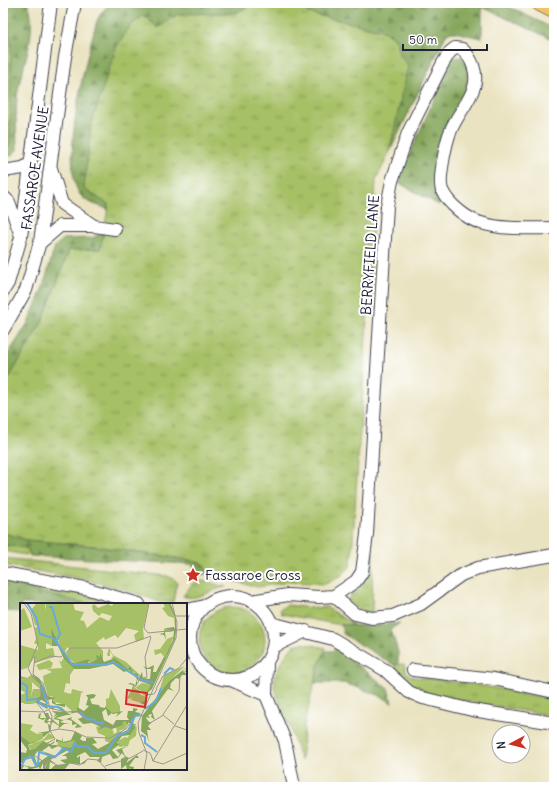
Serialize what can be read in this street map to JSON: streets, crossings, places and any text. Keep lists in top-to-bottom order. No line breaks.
{"streets":{"street":["FASSAROE AVENUE","BERRYFIELD LANE"]},"places":{"place":["Fassaroe Cross"]},"scale_bar":"50 m","north":"left"}
